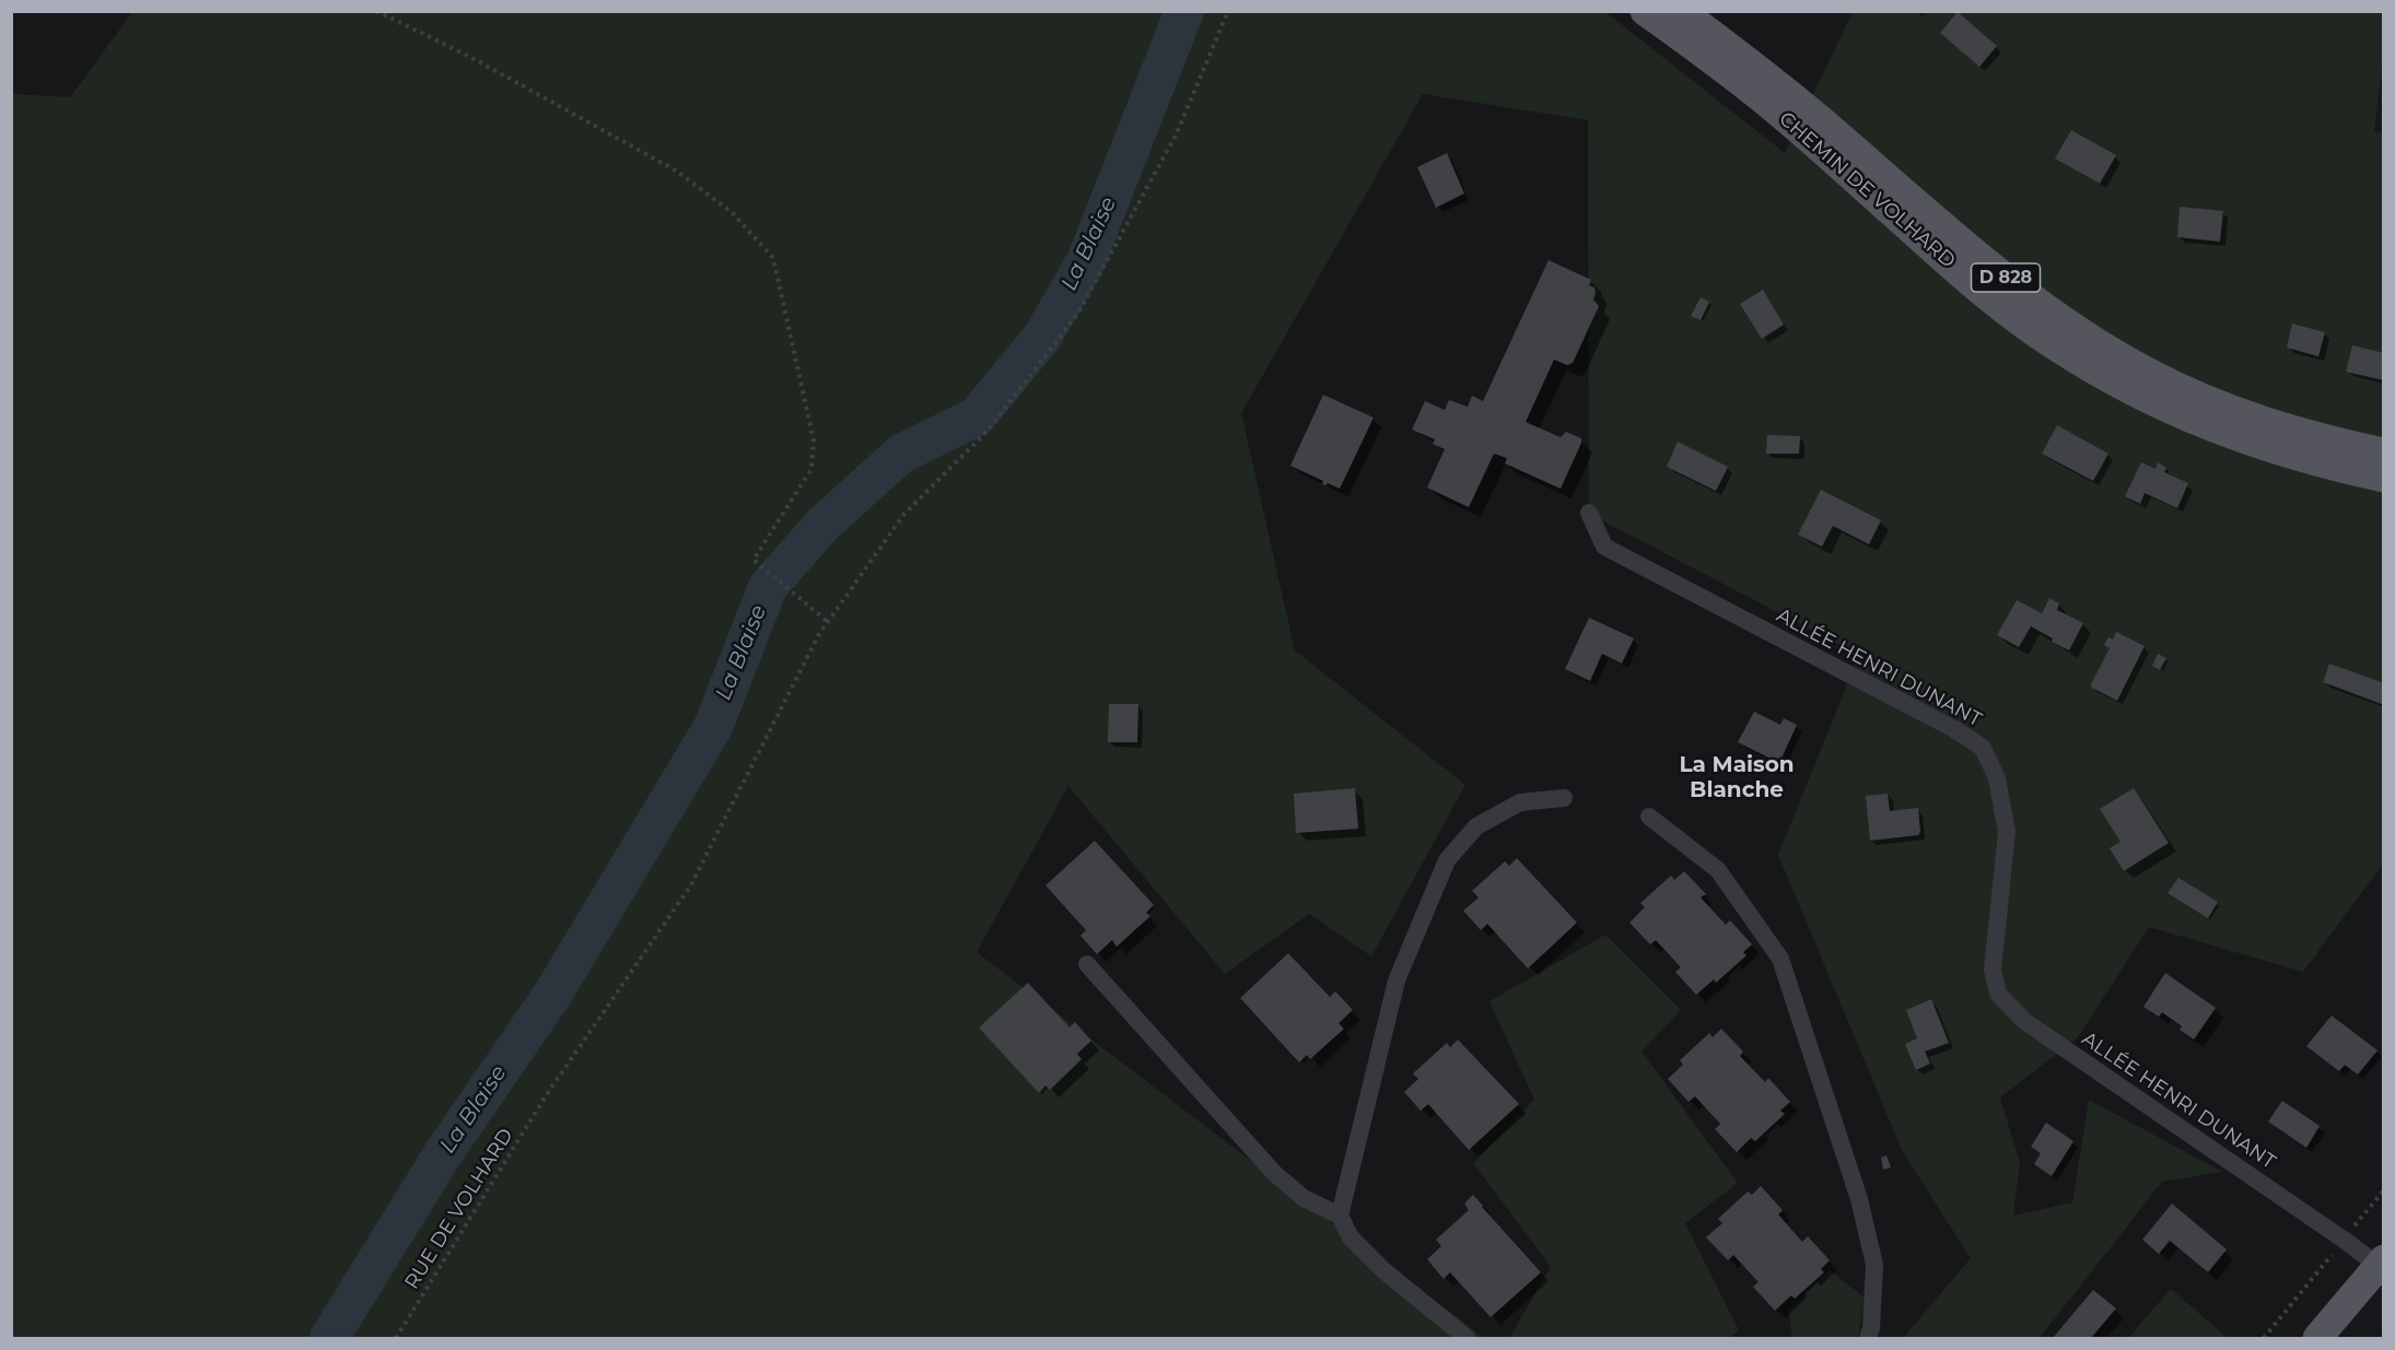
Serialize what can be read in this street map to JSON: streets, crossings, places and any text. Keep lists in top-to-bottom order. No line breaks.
{"streets":{"main road":["CHEMIN DE VOLHARD","D 828"],"street":["ALLÉE HENRI DUNANT"],"path":["RUE DE VOLHARD"]},"districts":["La Maison Blanche"],"water":["La Blaise"]}
